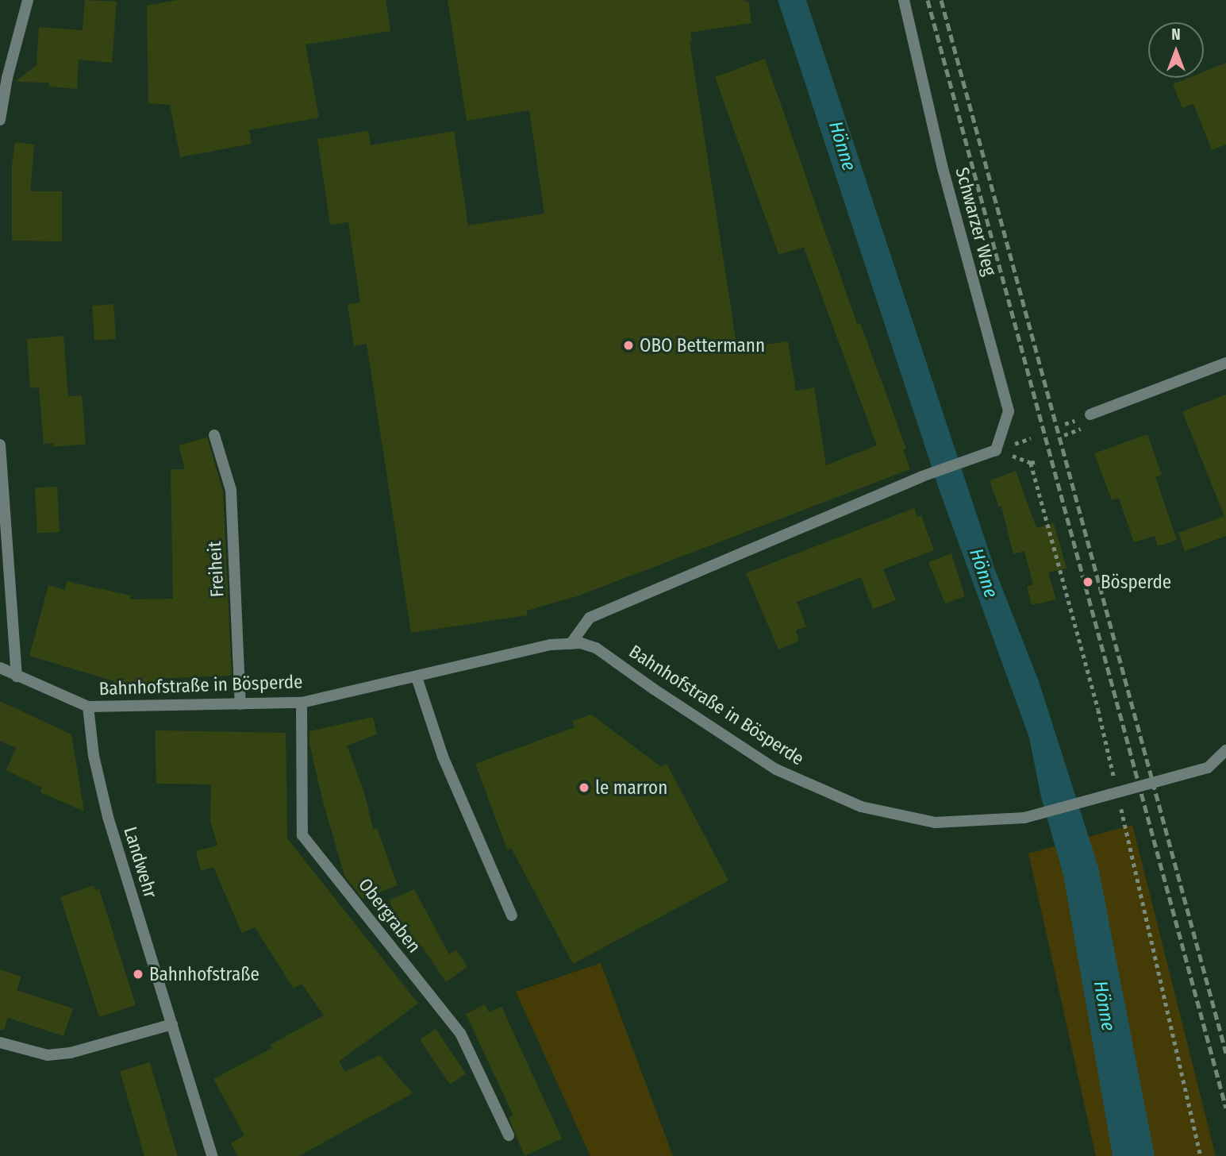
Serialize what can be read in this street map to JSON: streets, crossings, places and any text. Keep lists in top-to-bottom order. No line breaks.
{"streets":{"street":["Schwarzer Weg","Freiheit","Bahnhofstraße in Bösperde","Landwehr","Obergraben"]},"crossings":[["Schwarzer Weg","Bahnhofstraße in Bösperde"],["Freiheit","Bahnhofstraße in Bösperde"],["Bahnhofstraße in Bösperde","Landwehr"],["Bahnhofstraße in Bösperde","Obergraben"]],"water":["Hönne"],"places":["OBO Bettermann","Bösperde","le marron","Bahnhofstraße"],"north":"top"}
